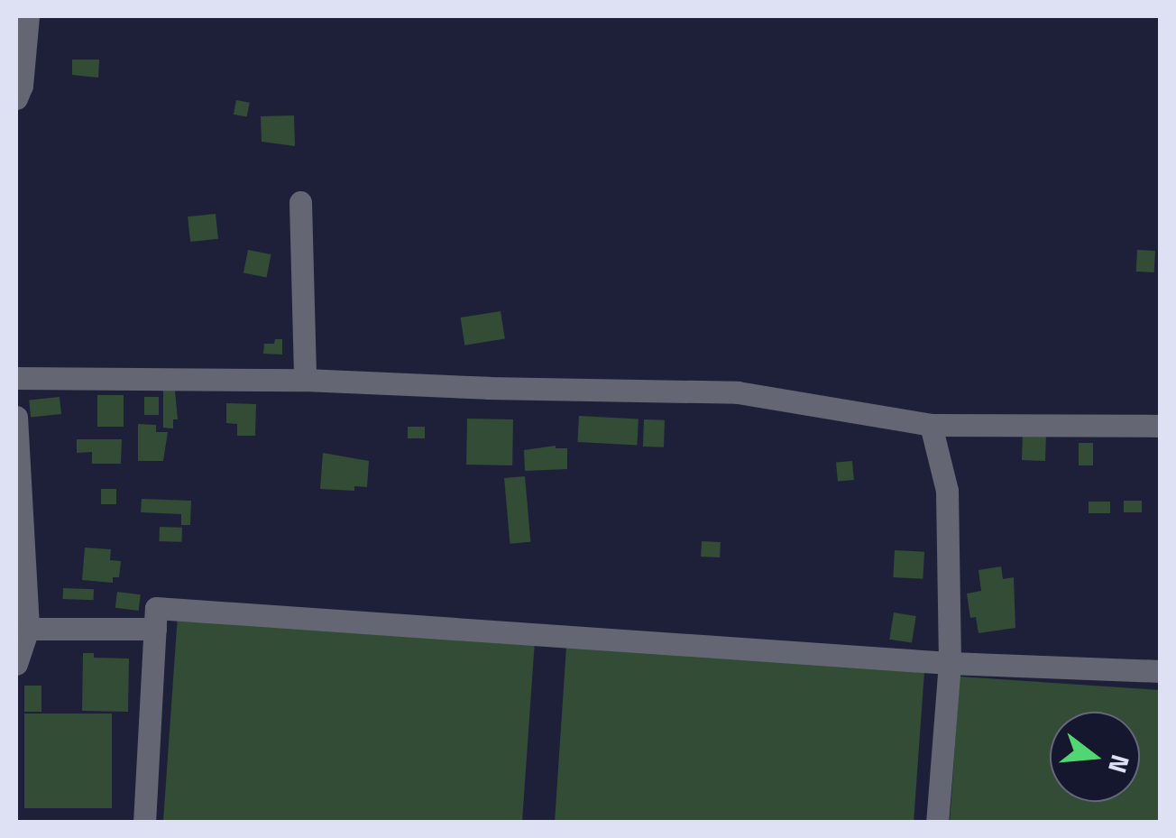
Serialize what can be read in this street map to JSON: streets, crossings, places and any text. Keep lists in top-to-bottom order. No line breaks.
{"north":"right"}
